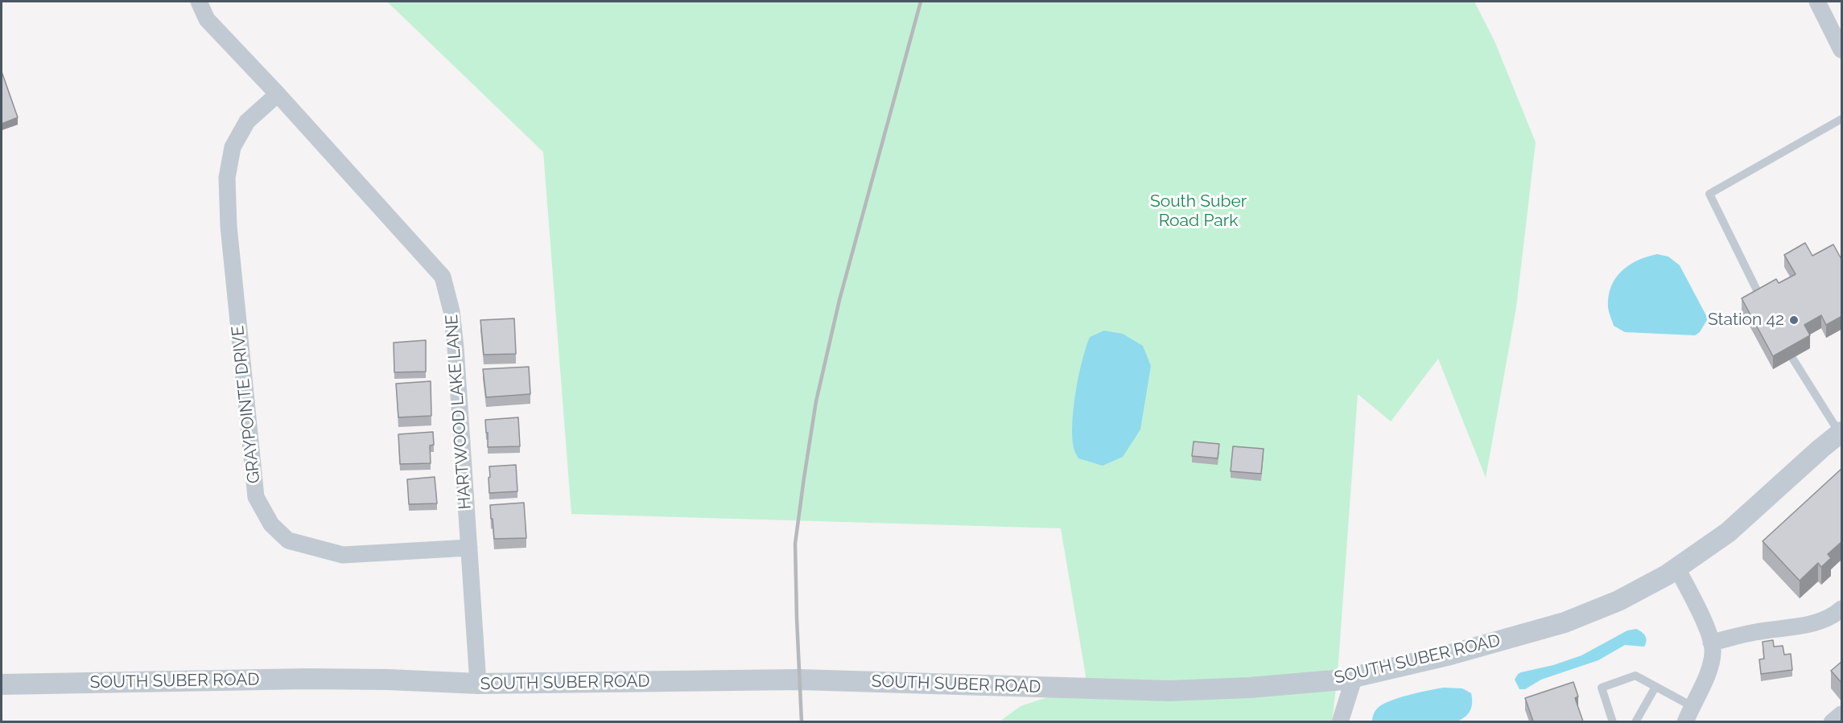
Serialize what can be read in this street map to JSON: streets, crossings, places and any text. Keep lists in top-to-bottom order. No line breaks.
{"streets":{"street":["GRAYPOINTE DRIVE","HARTWOOD LAKE LANE","SOUTH SUBER ROAD"]},"crossings":[["GRAYPOINTE DRIVE","HARTWOOD LAKE LANE"],["HARTWOOD LAKE LANE","SOUTH SUBER ROAD"]],"parks":["South Suber Road Park"],"places":["Station 42"]}
